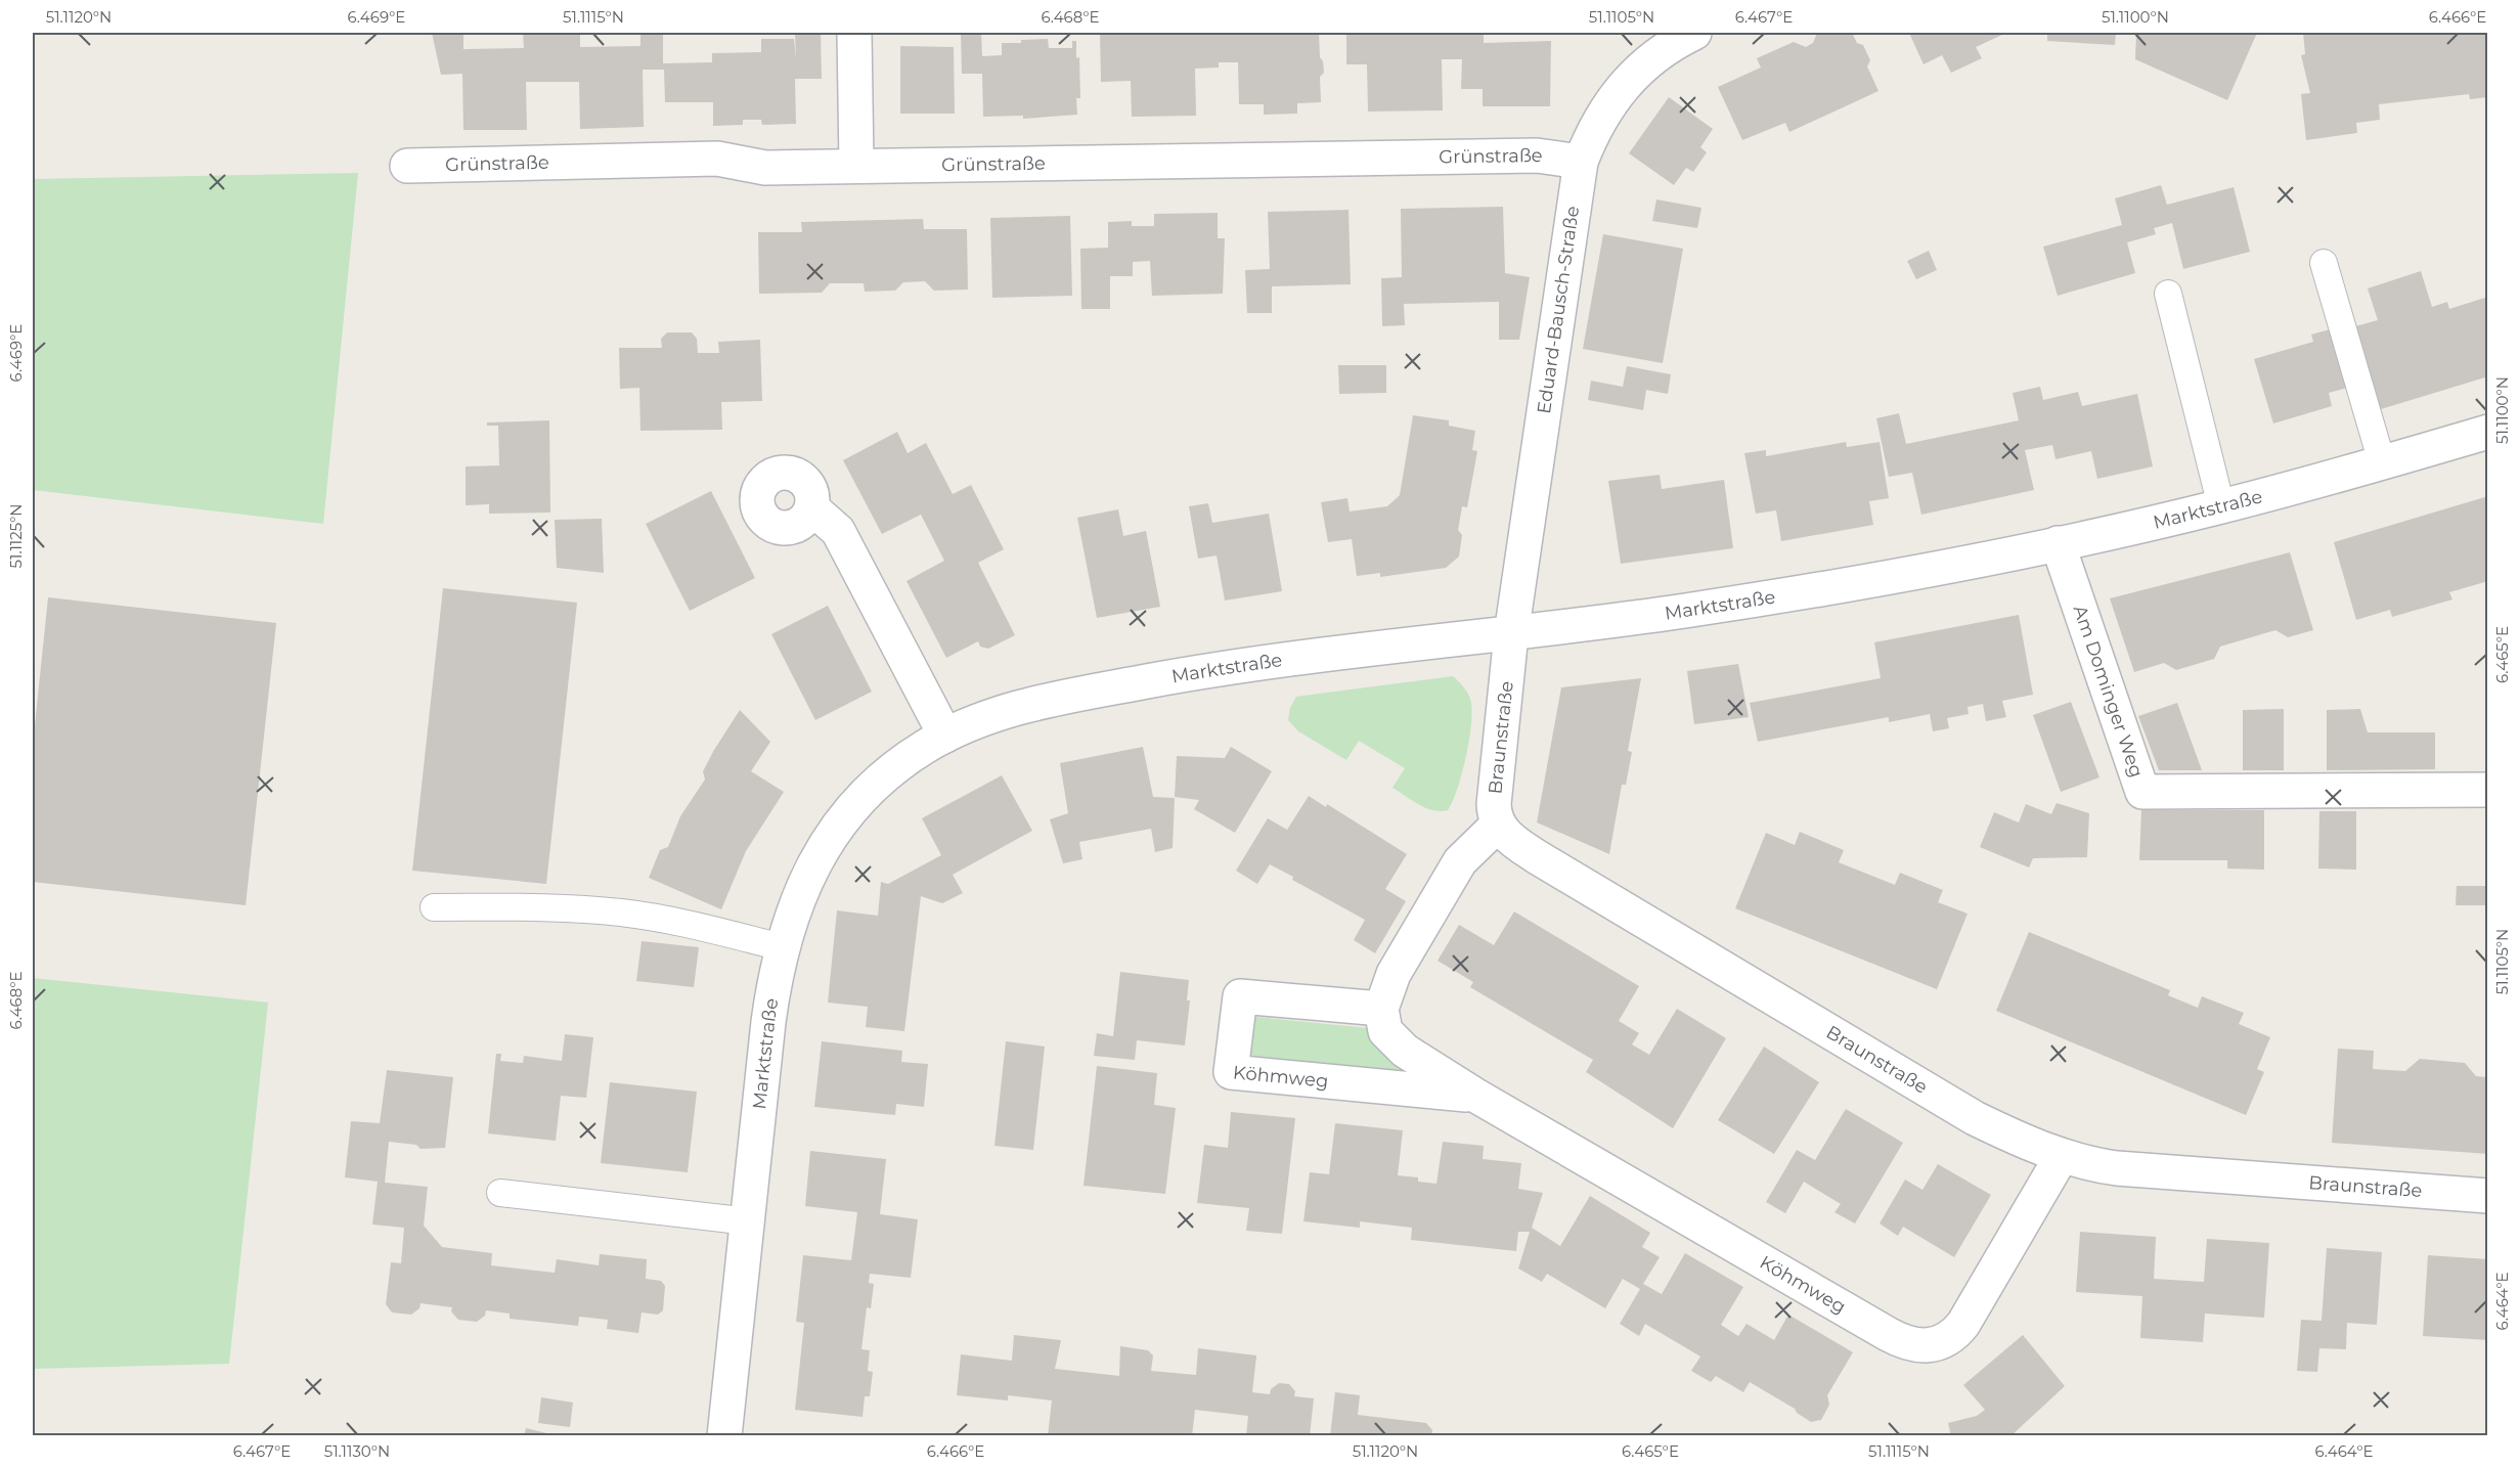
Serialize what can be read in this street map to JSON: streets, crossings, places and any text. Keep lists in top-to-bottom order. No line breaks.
{"streets":{"street":["Grünstraße","Eduard-Bausch-Straße","Marktstraße","Am Dominger Weg","Braunstraße","Köhmweg"]},"crossings":[["Grünstraße","Eduard-Bausch-Straße"],["Eduard-Bausch-Straße","Marktstraße"],["Eduard-Bausch-Straße","Braunstraße"],["Marktstraße","Am Dominger Weg"],["Marktstraße","Braunstraße"],["Braunstraße","Köhmweg"]],"coordinates":["51.1120°N","6.469°E","51.1115°N","6.468°E","51.1105°N","6.467°E","51.1100°N","6.466°E","51.1125°N","6.465°E","6.464°E","51.1130°N"]}
